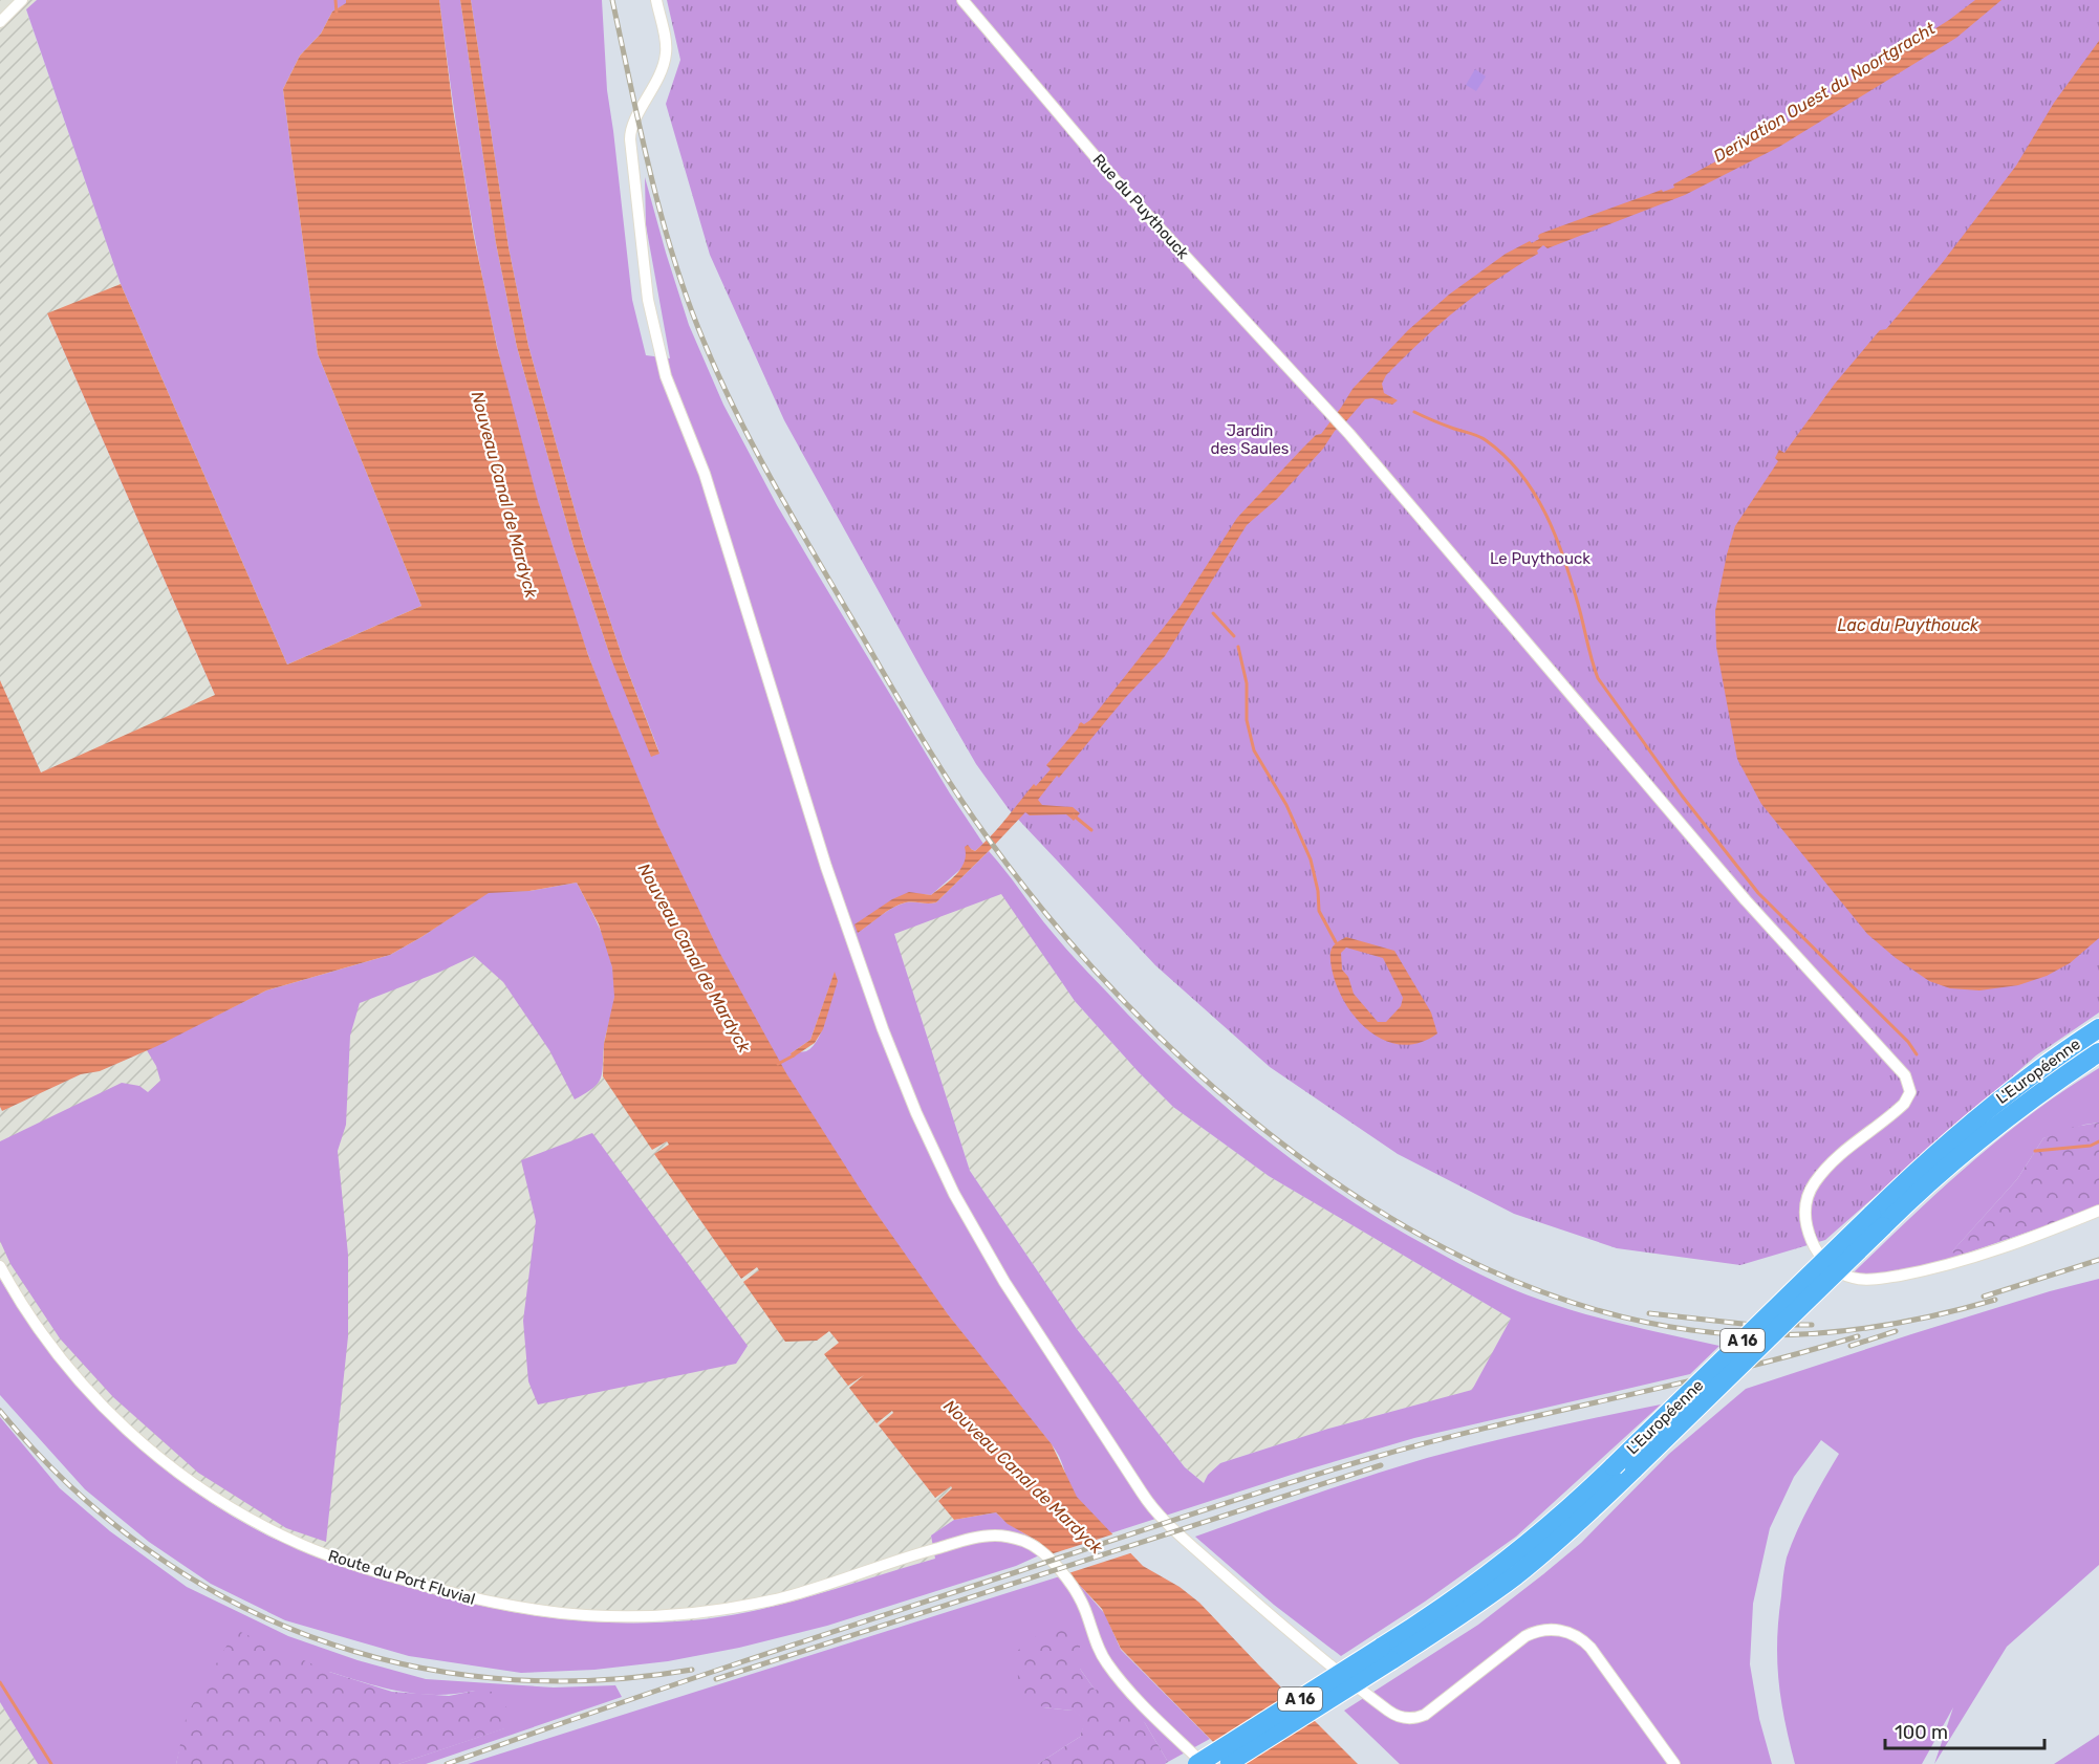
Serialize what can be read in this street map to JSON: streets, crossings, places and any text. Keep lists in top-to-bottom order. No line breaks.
{"streets":{"highway":["L'Européenne","A 16"],"street":["Rue du Puythouck","Route du Port Fluvial"]},"water":["Derivation Ouest du Noortgracht","Nouveau Canal de Mardyck","Lac du Puythouck"],"parks":["Jardin des Saules","Le Puythouck"],"scale_bar":"100 m"}
